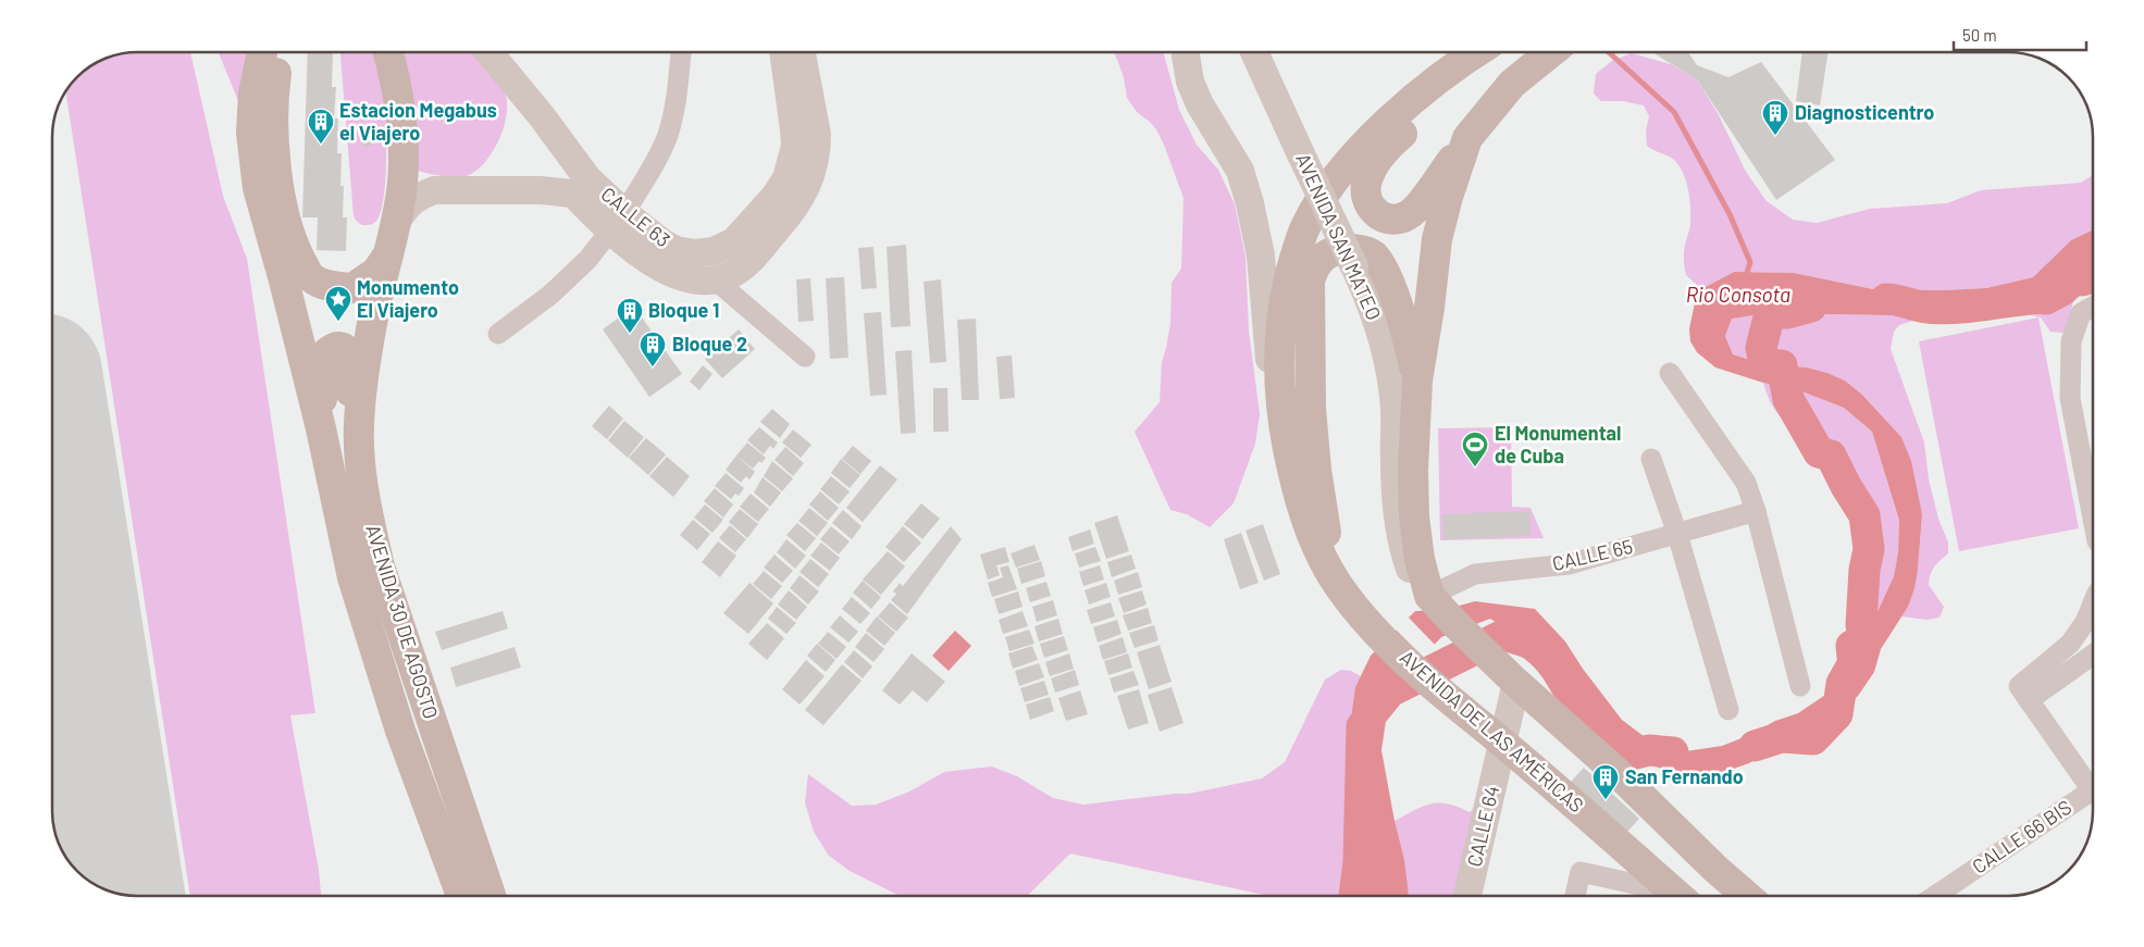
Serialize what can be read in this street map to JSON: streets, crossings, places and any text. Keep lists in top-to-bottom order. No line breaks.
{"streets":{"main road":["AVENIDA 30 DE AGOSTO","AVENIDA DE LAS AMÉRICAS"],"street":["CALLE 63","AVENIDA SAN MATEO","CALLE 65","CALLE 64","CALLE 66 BIS"]},"crossings":[["CALLE 63","AVENIDA 30 DE AGOSTO"],["AVENIDA SAN MATEO","CALLE 65"],["AVENIDA DE LAS AMÉRICAS","CALLE 64"]],"water":["Rio Consota"],"places":{"building":["Diagnosticentro","Estacion Megabus el Viajero","Bloque 1","Bloque 2","San Fernando"],"place":["Monumento El Viajero"],"sports":["El Monumental de Cuba"]},"scale_bar":"50 m"}
